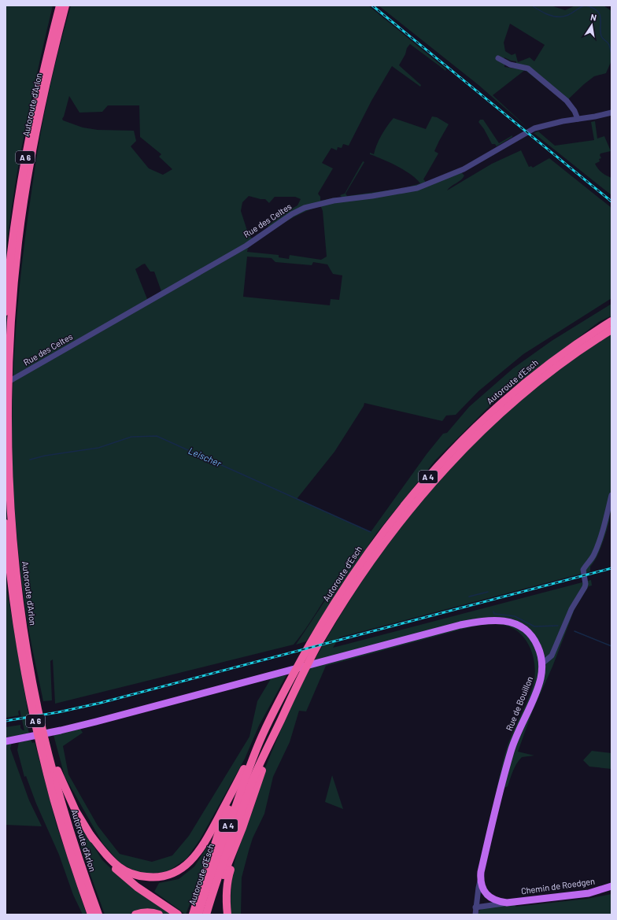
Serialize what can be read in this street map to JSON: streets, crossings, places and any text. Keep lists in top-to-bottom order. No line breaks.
{"streets":{"highway":["Autoroute d'Arlon","A 6","Autoroute d'Esch","A 4"],"main road":["Rue de Bouillon","Chemin de Roedgen"],"street":["Rue des Celtes"]},"crossings":[["Autoroute d'Arlon","A 6"],["A 6","Autoroute d'Esch"],["Autoroute d'Esch","A 4"],["Rue de Bouillon","Chemin de Roedgen"]],"water":["Leischer"],"north":"top"}
